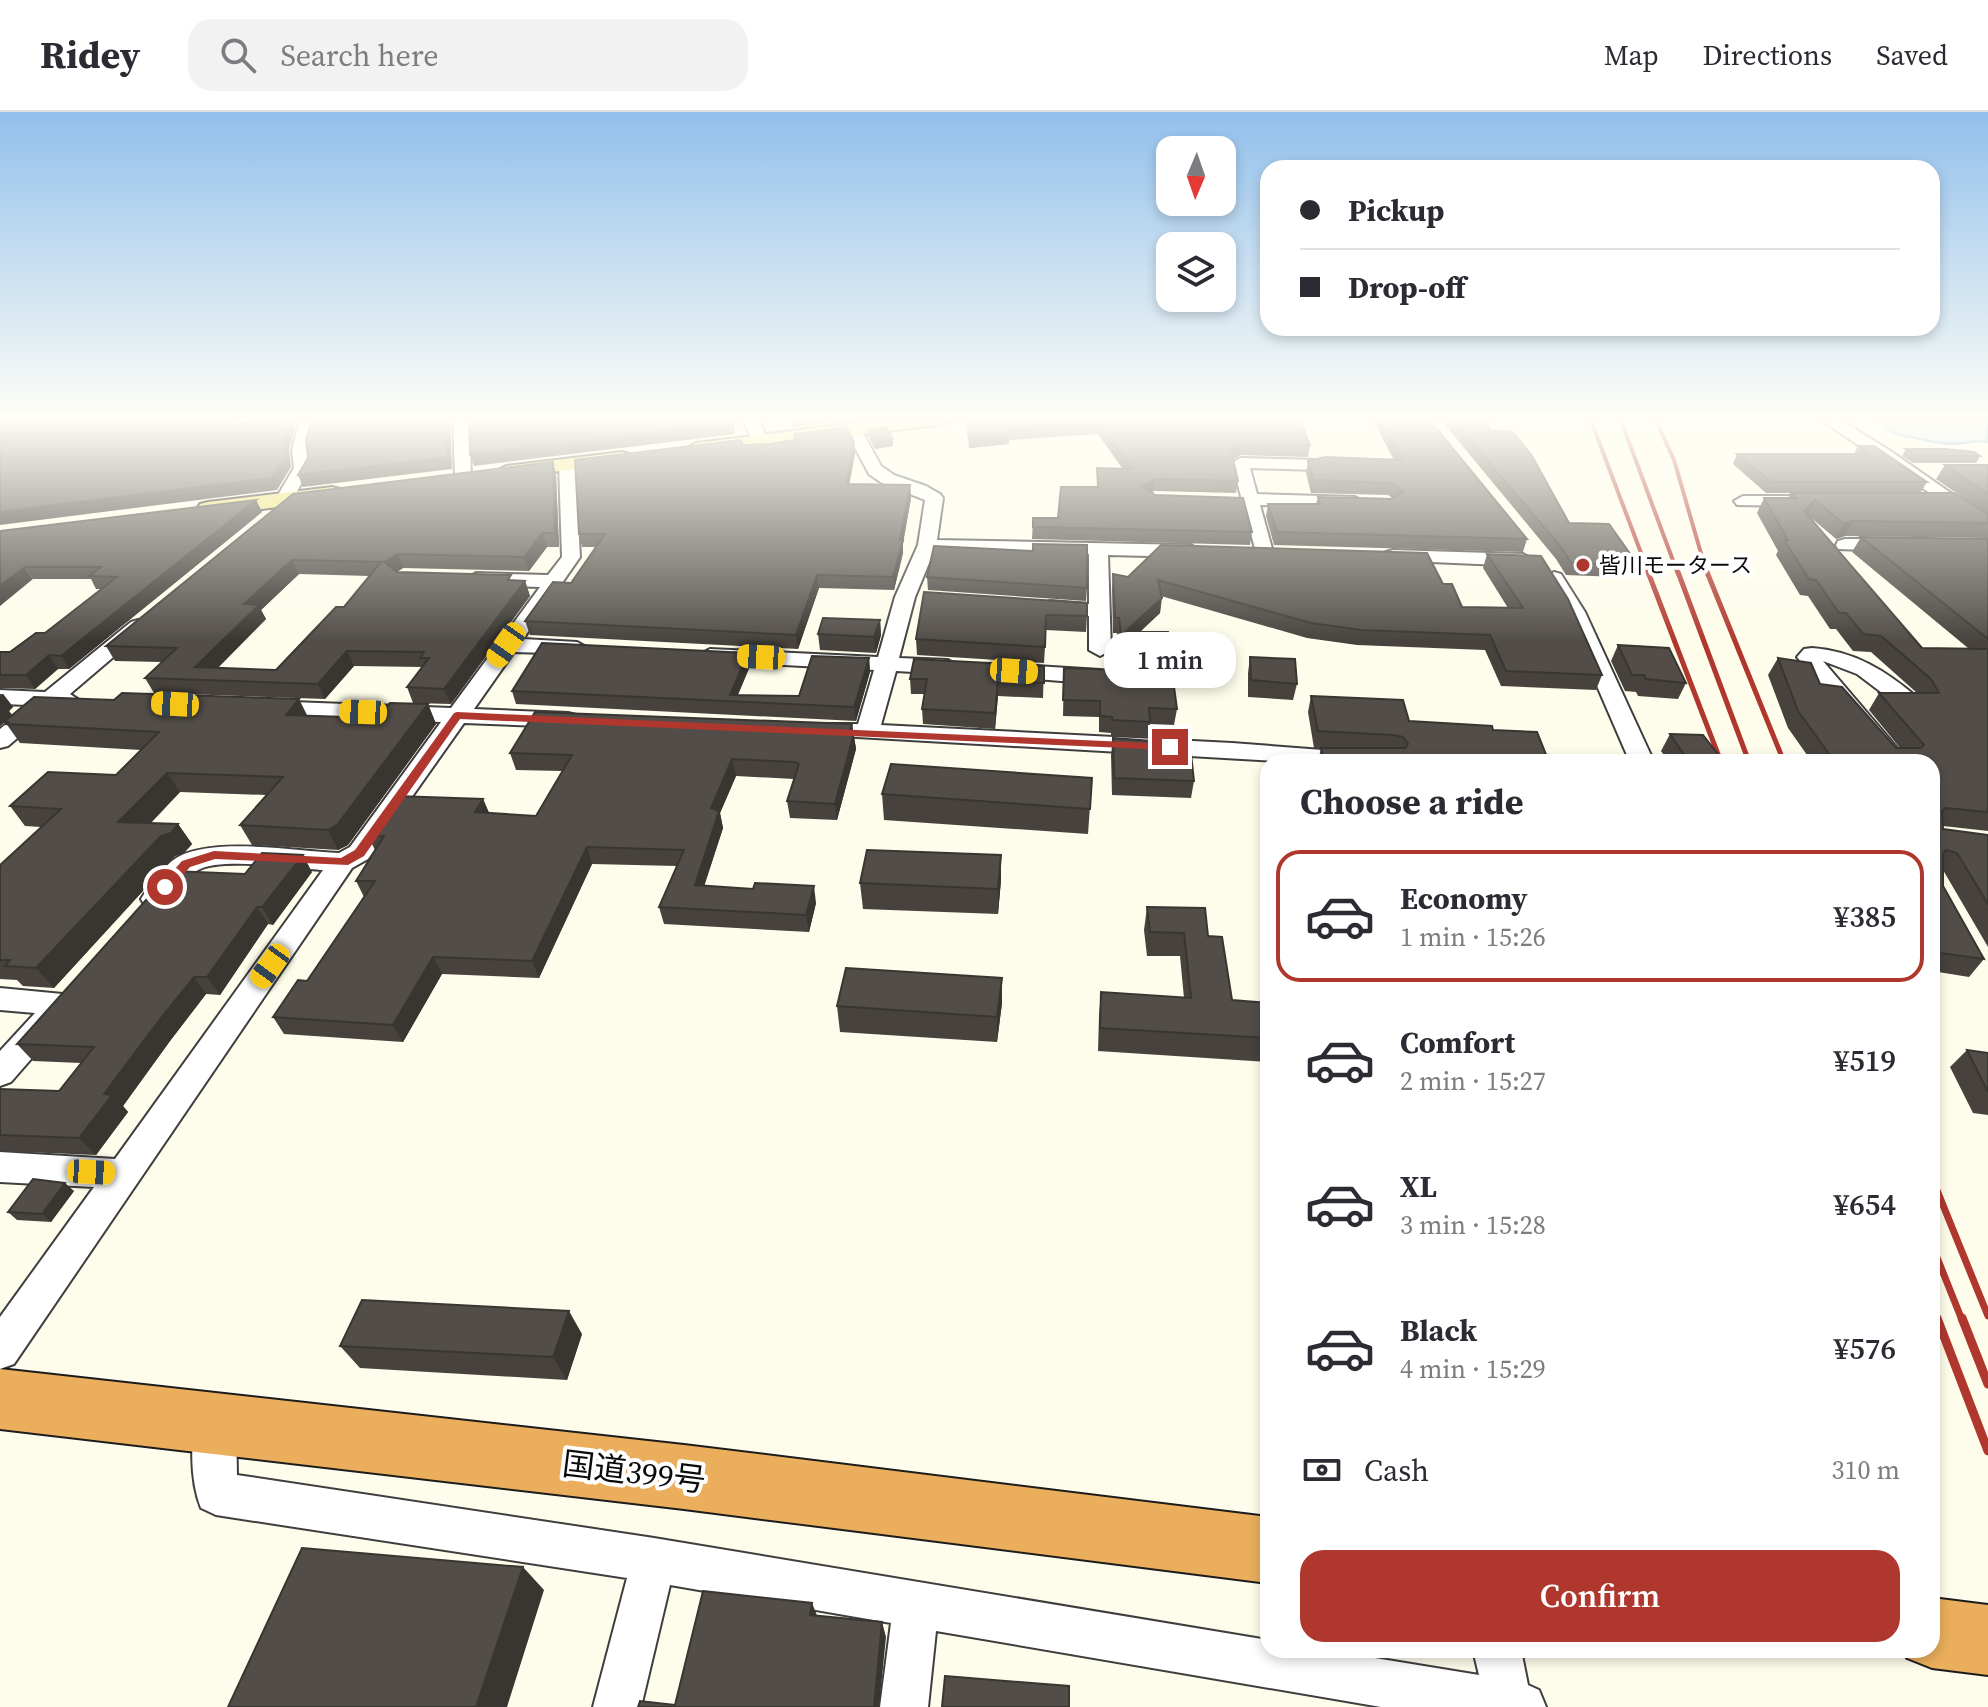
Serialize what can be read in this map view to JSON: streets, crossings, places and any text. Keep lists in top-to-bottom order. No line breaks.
{"streets":{"highway":["国道399号"]},"places":["皆川モータース"],"north":"bottom","page":{"header":"Ridey","search":"Search here","nav":["Map","Directions","Saved"],"banner":["Pickup","Drop-off"],"bubble":"1 min","heading":"Choose a ride","list":[{"name":"Economy","note":"1 min · 15:26","value":"¥385"},{"name":"Comfort","note":"2 min · 15:27","value":"¥519"},{"name":"XL","note":"3 min · 15:28","value":"¥654"},{"name":"Black","note":"4 min · 15:29","value":"¥576"}],"pay":["Cash","310 m"],"buttons":"Confirm"}}
